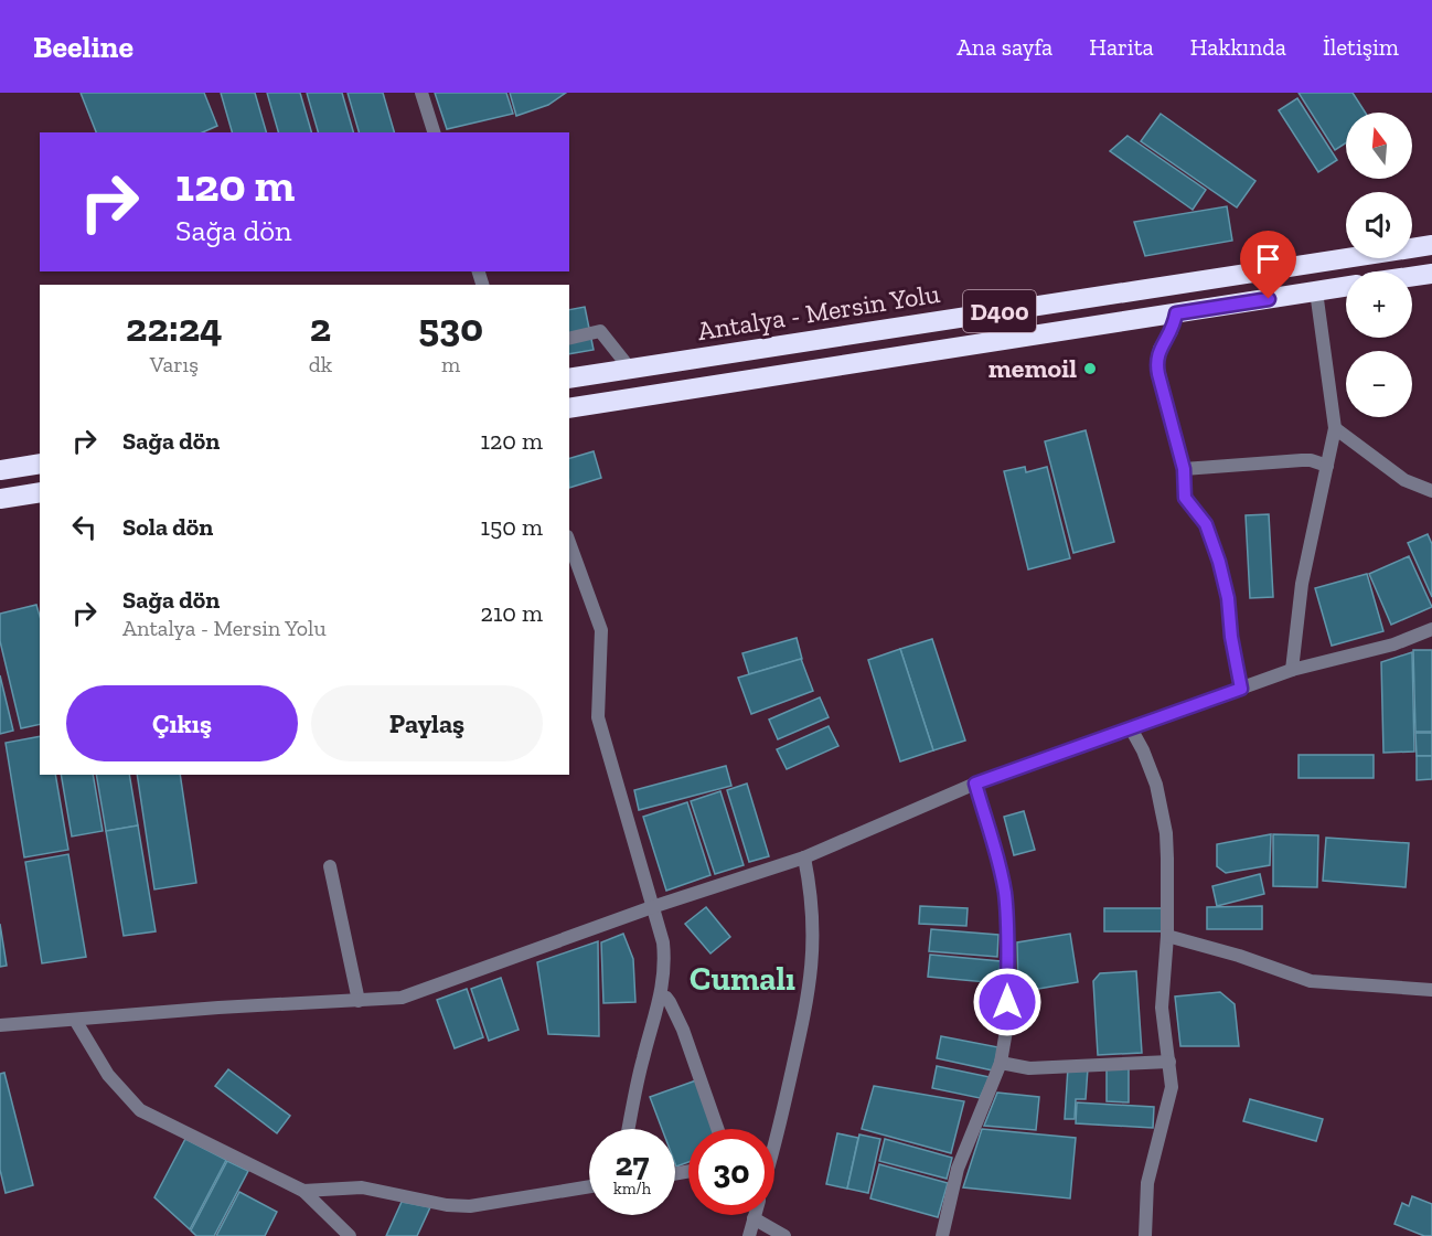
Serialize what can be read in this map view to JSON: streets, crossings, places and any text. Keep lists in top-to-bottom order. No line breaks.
{"streets":{"highway":["D400","Antalya - Mersin Yolu"]},"districts":["Cumalı"],"places":["memoil"],"north":"top","page":{"header":"Beeline","nav":["Ana sayfa","Harita","Hakkında","İletişim"],"map_buttons":["+","−"],"turn":["120 m","Sağa dön"],"eta":["22:24","Varış","2","dk","530","m"],"list":[{"name":"Sağa dön","value":"120 m"},{"name":"Sola dön","value":"150 m"},{"name":"Sağa dön","note":"Antalya - Mersin Yolu","value":"210 m"}],"buttons":["Çıkış","Paylaş"],"speed":"27 km/h","limit":"30"}}
